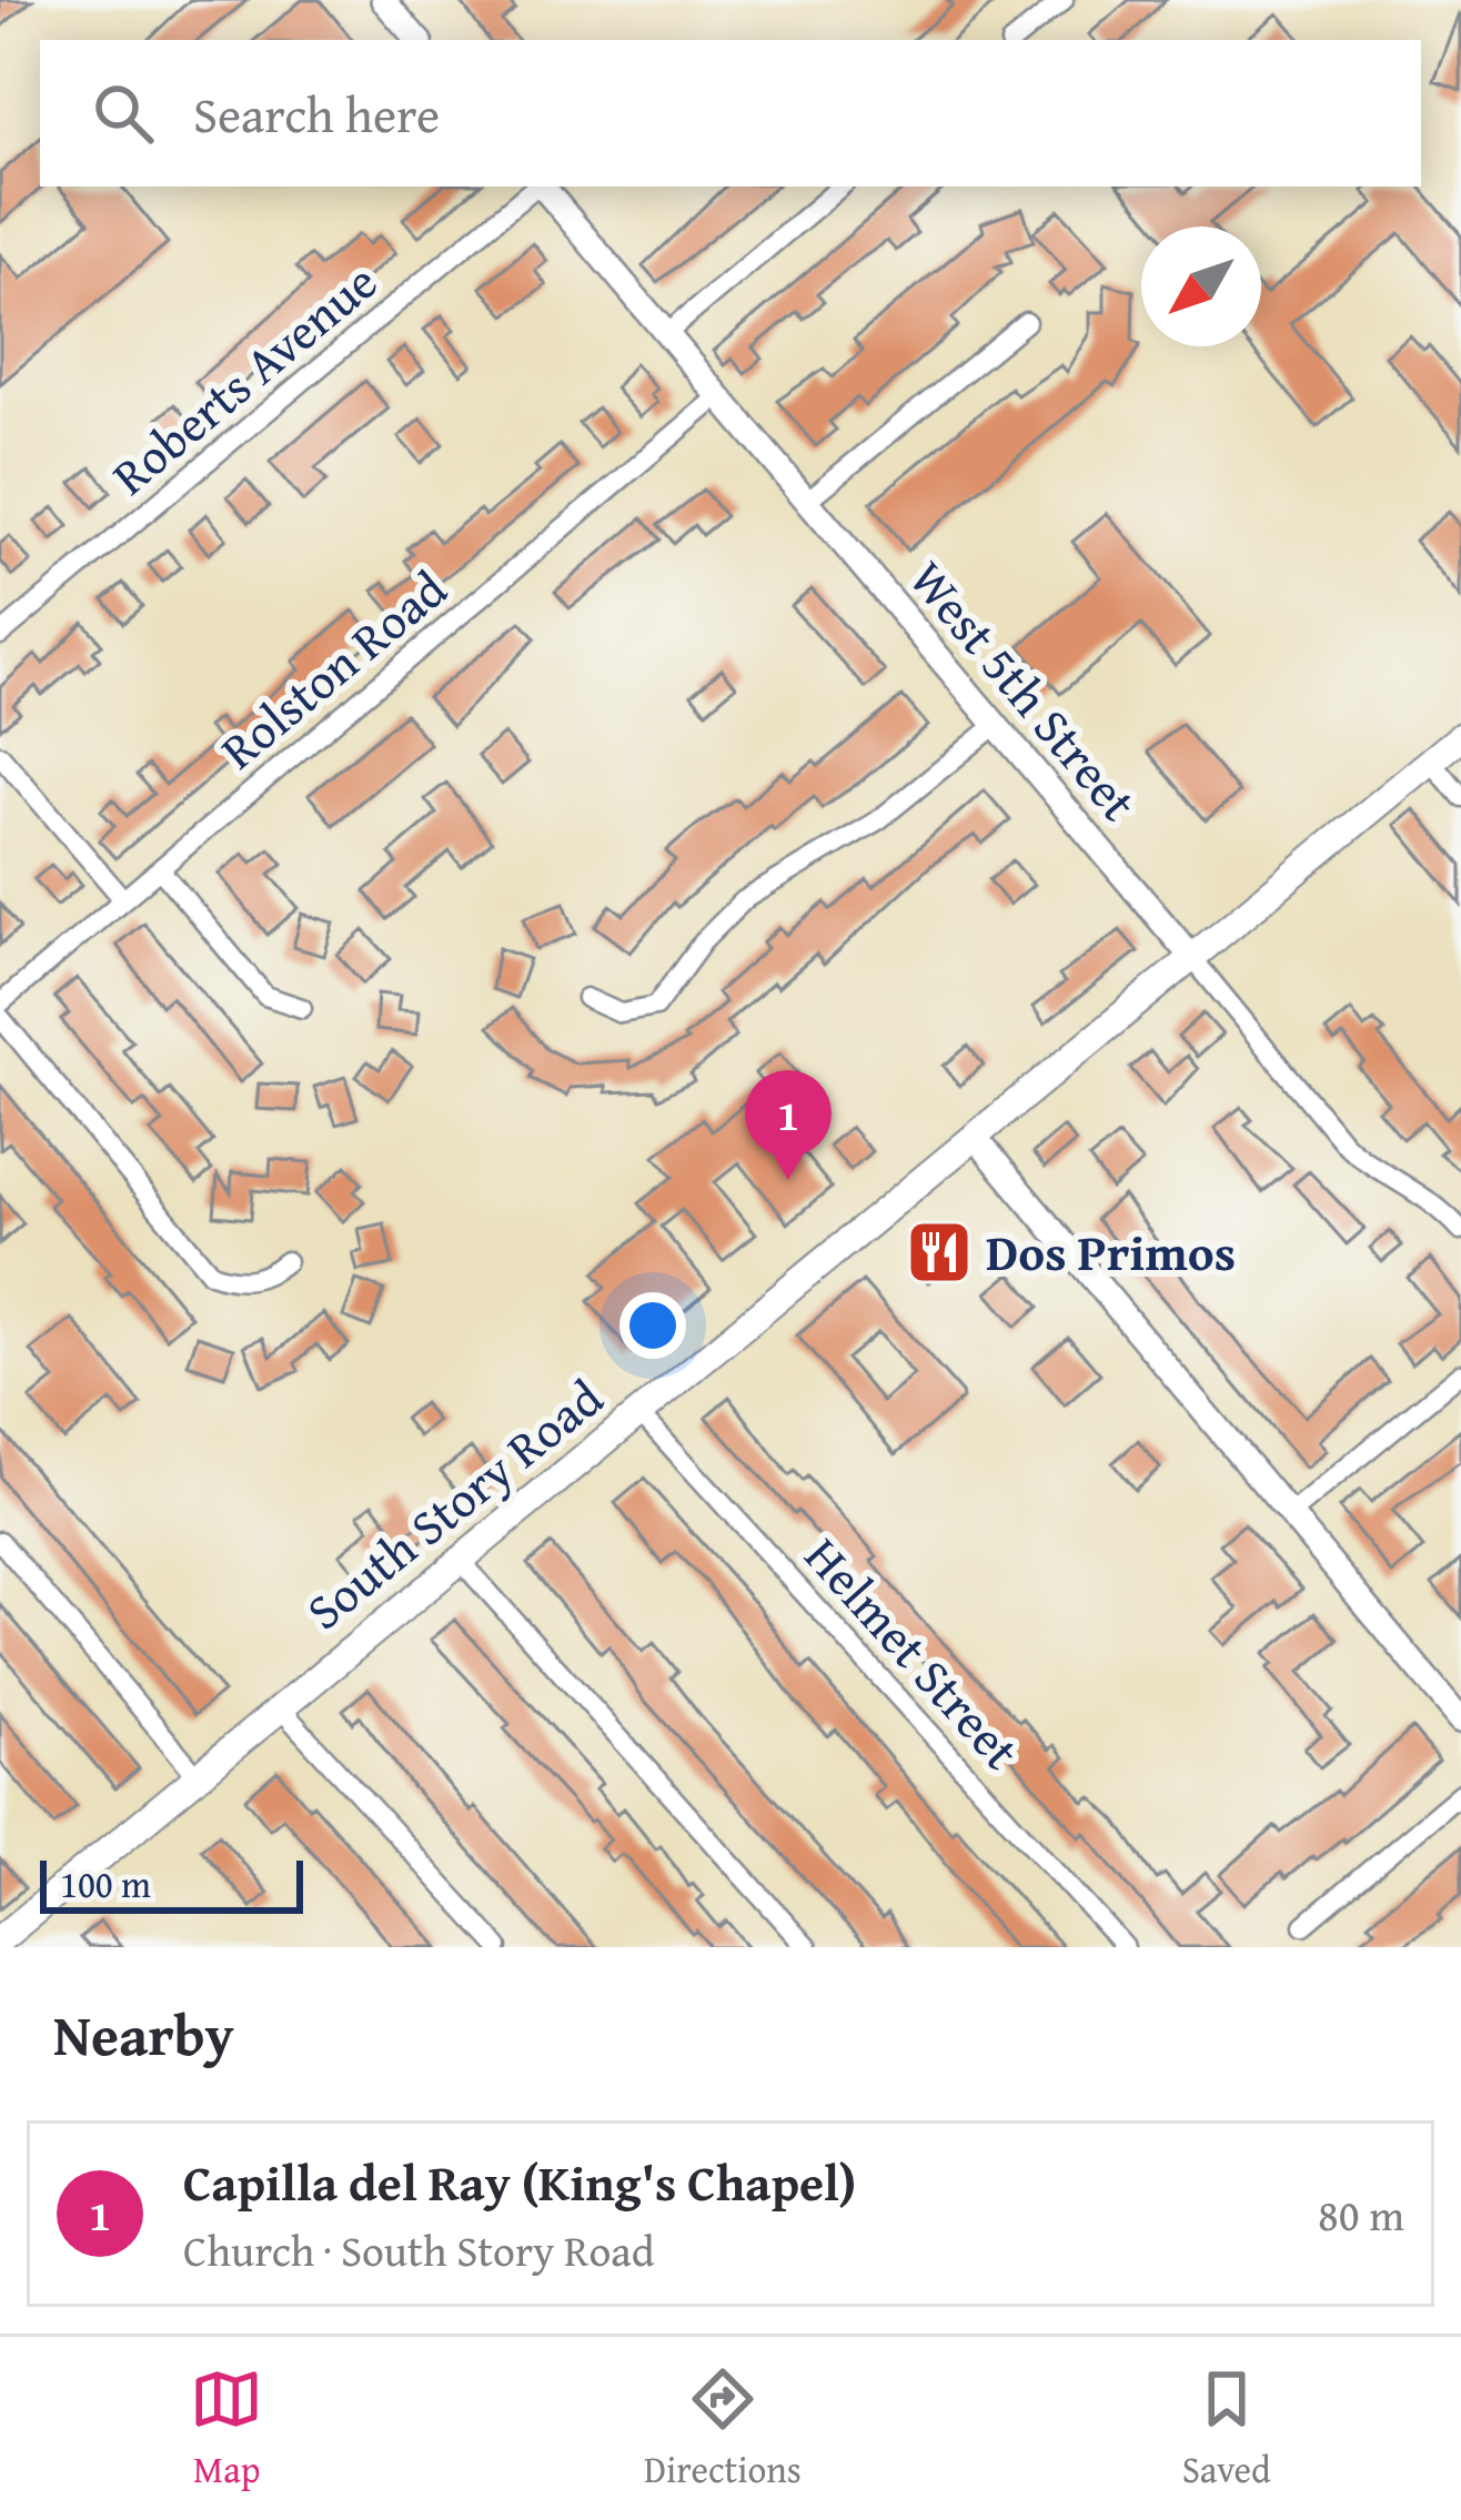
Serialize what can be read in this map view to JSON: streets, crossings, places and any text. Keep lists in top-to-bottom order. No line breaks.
{"streets":{"main road":["South Story Road"],"street":["Roberts Avenue","Rolston Road","West 5th Street","Helmet Street"]},"crossings":[["Rolston Road","West 5th Street"],["West 5th Street","South Story Road"],["South Story Road","Helmet Street"]],"places":{"restaurant":["Dos Primos"]},"scale_bar":"100 m","north":"bottom left","page":{"search":"Search here","pins":"1","scale":"100 m","heading":"Nearby","list":[{"mark":"1","name":"Capilla del Ray (King's Chapel)","note":"Church · South Story Road","value":"80 m"}],"nav":["Map","Directions","Saved"]}}
